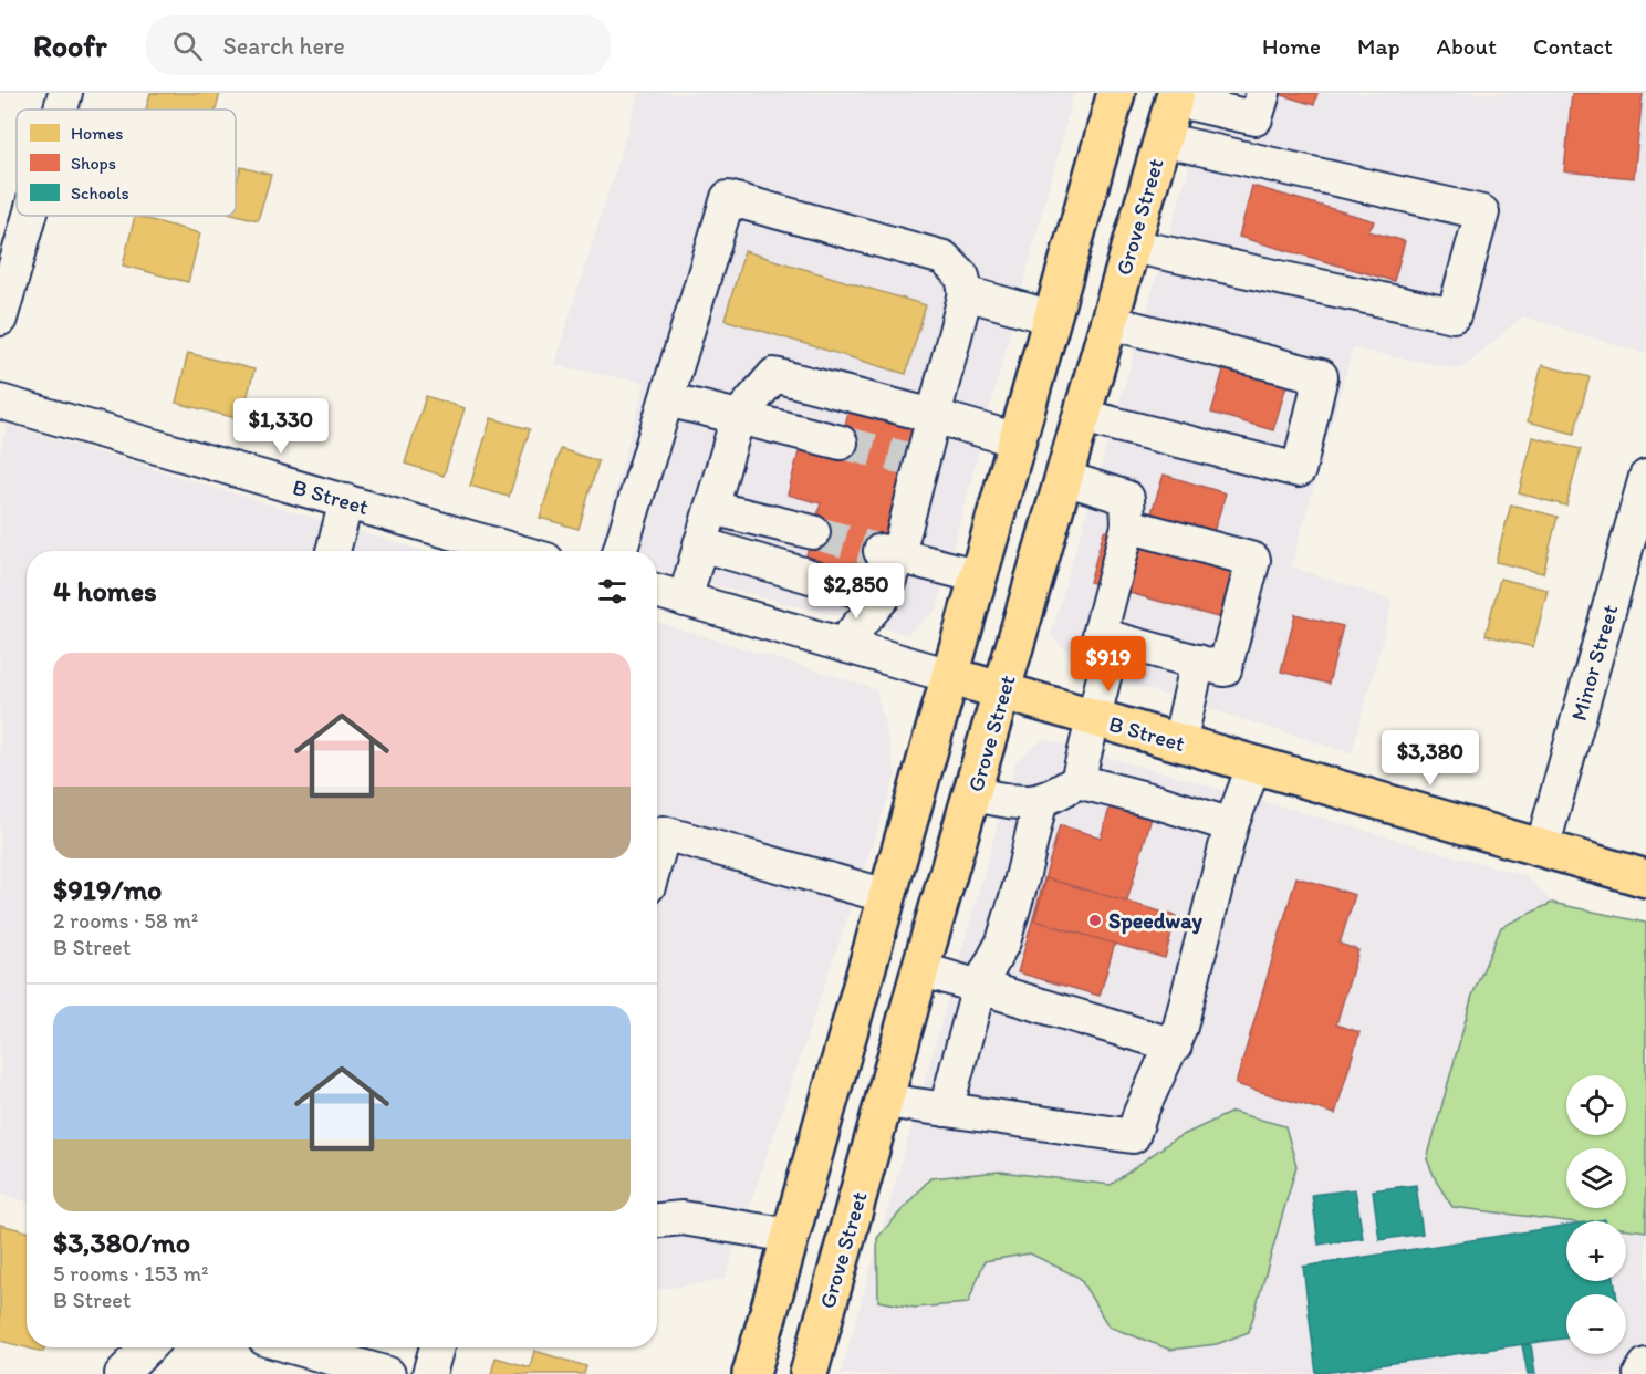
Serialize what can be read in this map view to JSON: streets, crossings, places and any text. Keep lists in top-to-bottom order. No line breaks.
{"streets":{"main road":["Grove Street","B Street"],"street":["Minor Street"]},"crossings":[["Grove Street","B Street"],["B Street","Minor Street"]],"places":["Speedway"],"legend":["Homes","Shops","Schools"],"page":{"header":"Roofr","search":"Search here","nav":["Home","Map","About","Contact"],"price":["$1,330","$2,850","$919","$3,380"],"heading":"4 homes","list":[{"name":"$919/mo","note":"2 rooms · 58 m² · B Street"},{"name":"$3,380/mo","note":"5 rooms · 153 m² · B Street"}],"map_buttons":["+","−"]}}
